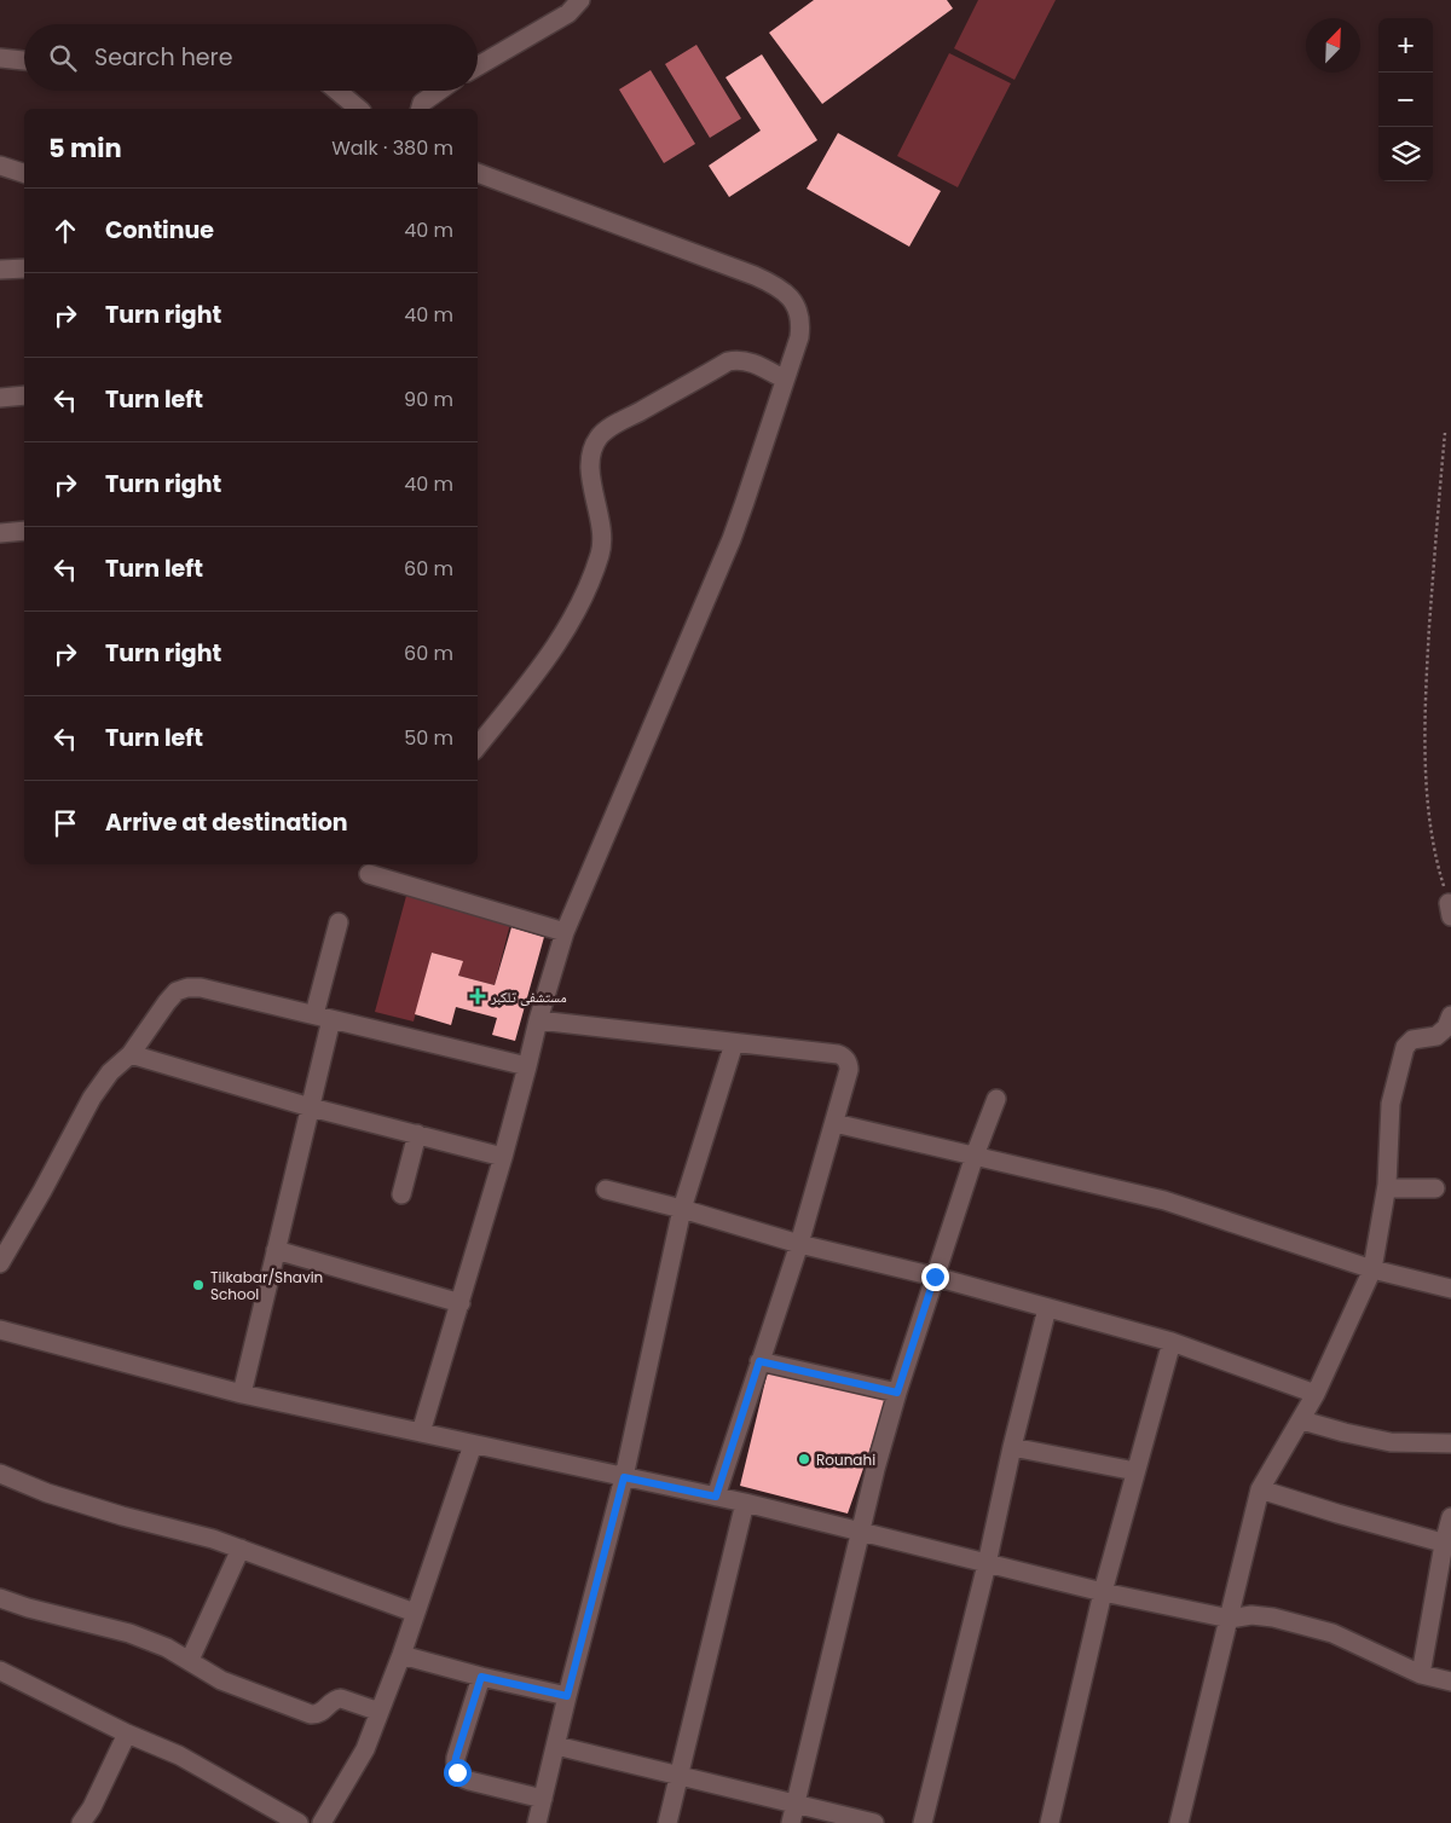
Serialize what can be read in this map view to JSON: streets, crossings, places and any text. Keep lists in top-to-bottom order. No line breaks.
{"places":{"health":["مستشفى تلكبر"],"other":["Tilkabar/Shavin School","Rounahi"]},"north":"top right","page":{"map_buttons":["+","−"],"search":"Search here","heading":["5 min","Walk · 380 m"],"list":[["Continue","40 m"],["Turn right","40 m"],["Turn left","90 m"],["Turn right","40 m"],["Turn left","60 m"],["Turn right","60 m"],["Turn left","50 m"],"Arrive at destination"]}}
